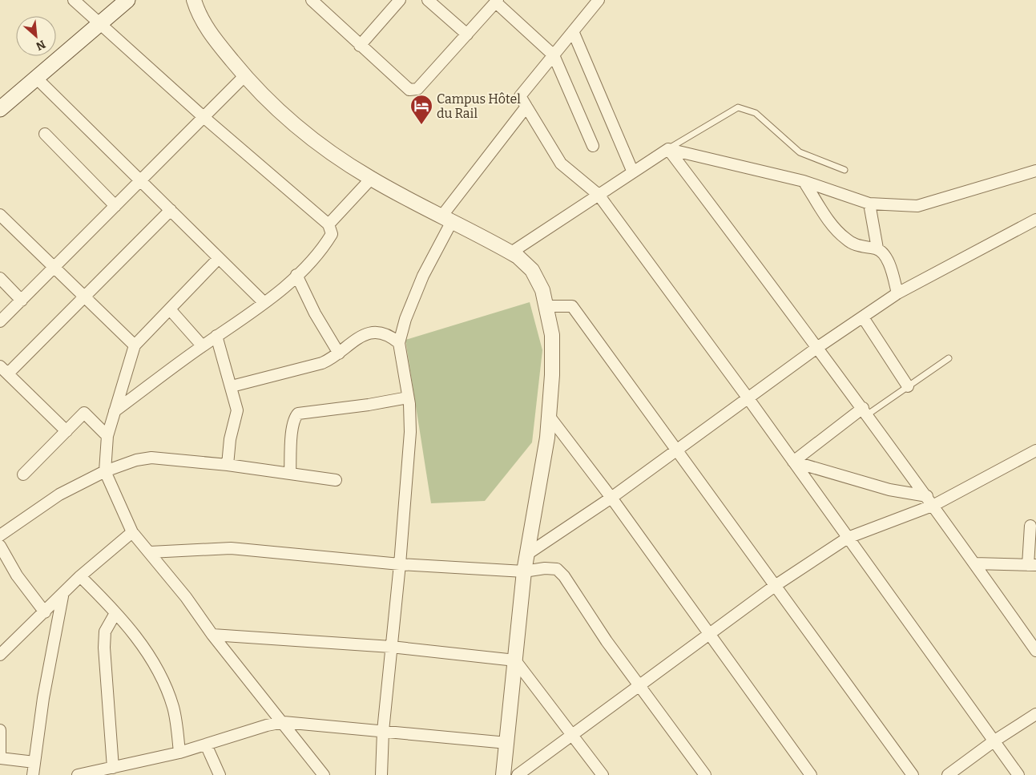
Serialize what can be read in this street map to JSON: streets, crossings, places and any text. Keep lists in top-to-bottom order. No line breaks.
{"places":{"hotel":["Campus Hôtel du Rail"]},"north":"bottom right"}
